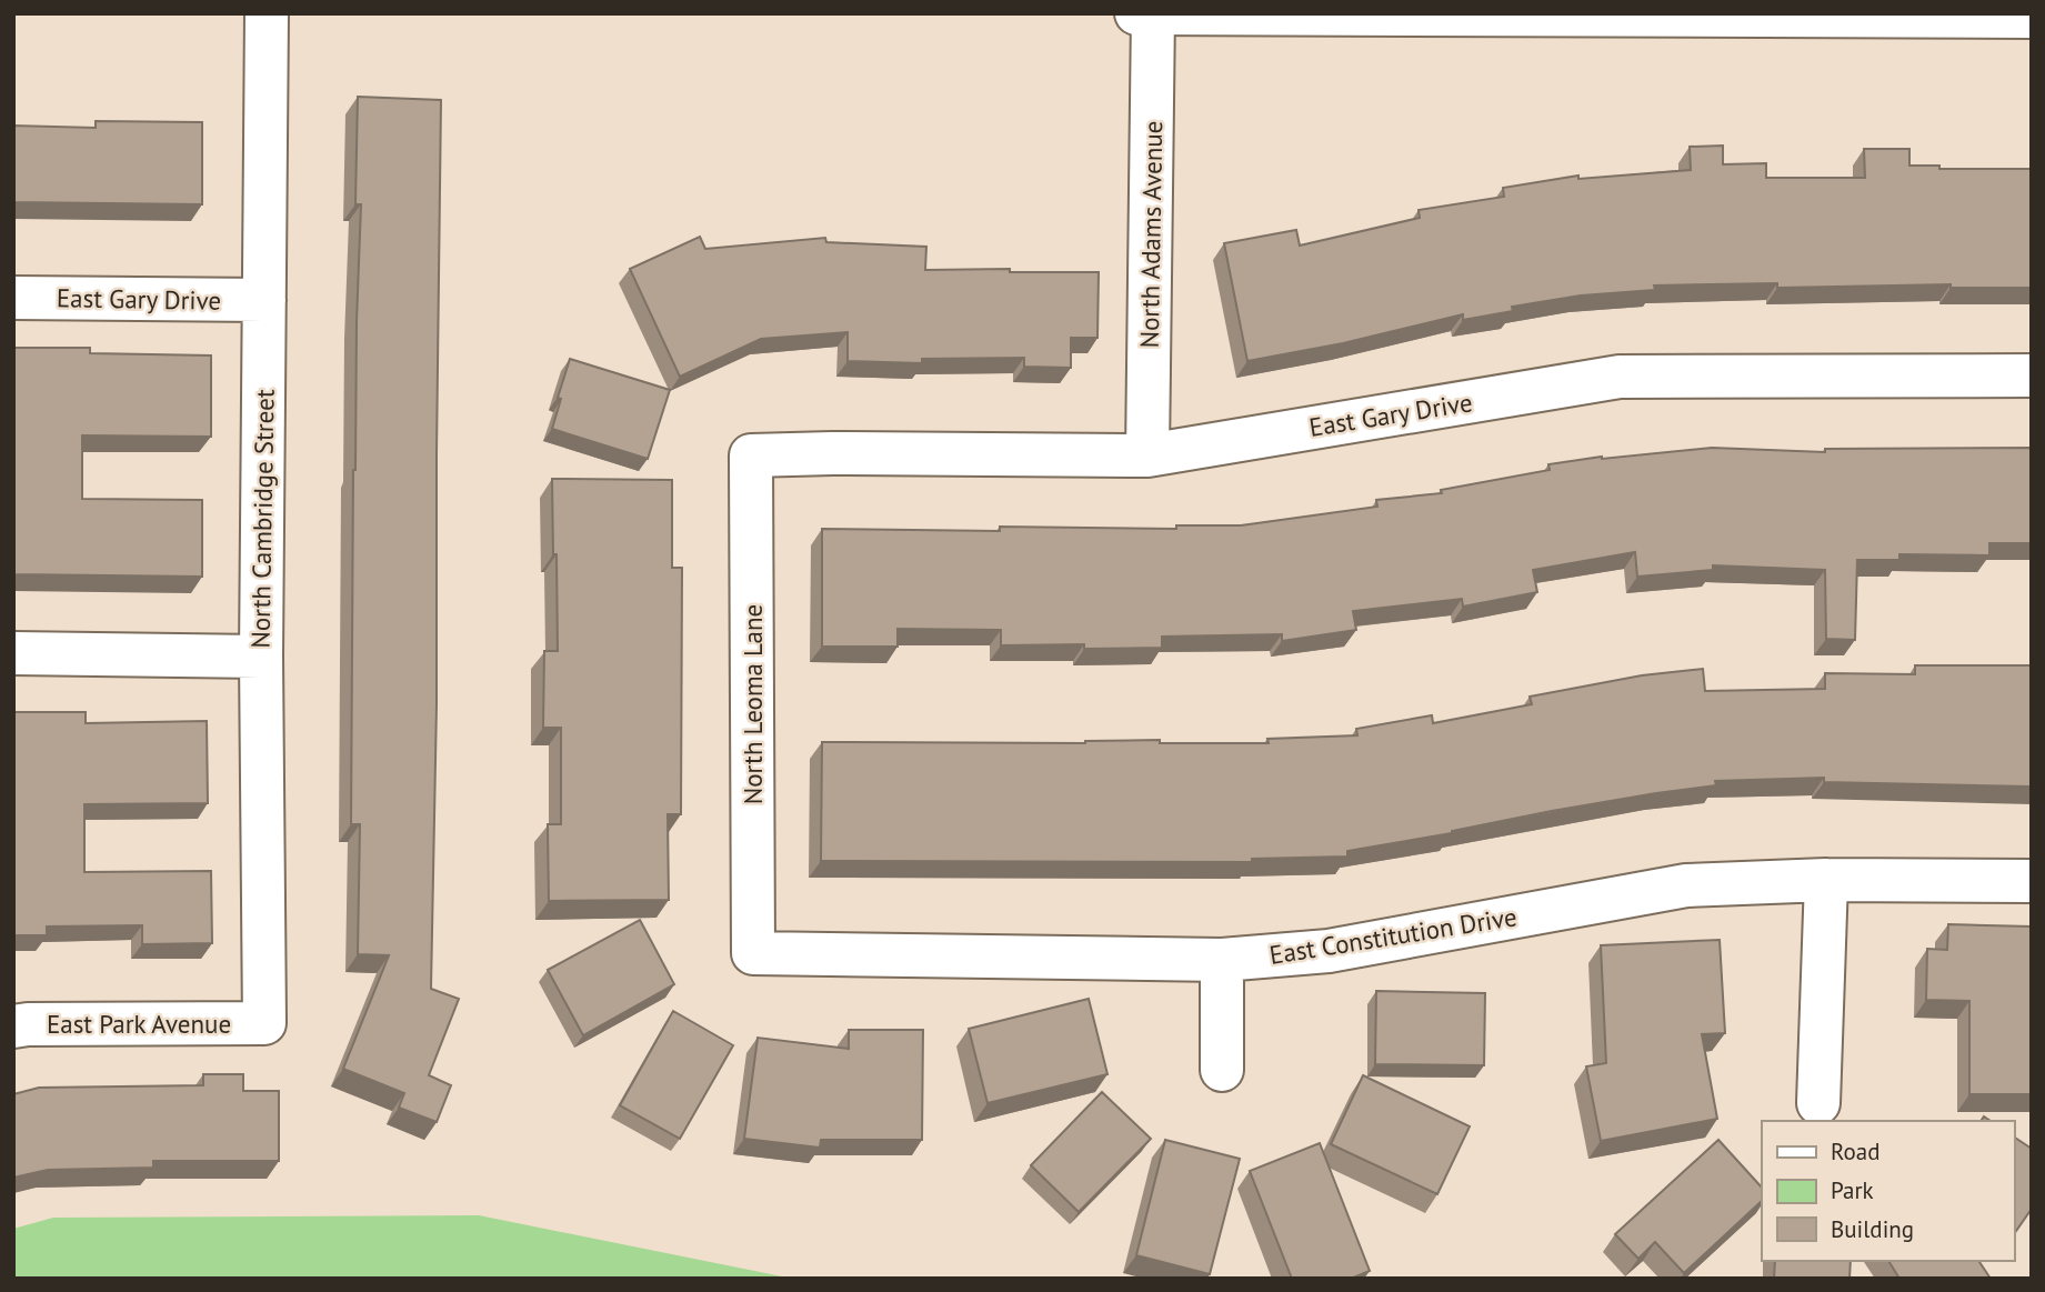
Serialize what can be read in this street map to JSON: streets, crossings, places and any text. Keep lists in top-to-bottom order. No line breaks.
{"streets":{"street":["North Adams Avenue","East Gary Drive","North Cambridge Street","North Leoma Lane","East Constitution Drive","East Park Avenue"]},"crossings":[["North Adams Avenue","East Gary Drive"],["East Gary Drive","North Cambridge Street"],["East Gary Drive","North Leoma Lane"],["North Cambridge Street","East Park Avenue"],["North Leoma Lane","East Constitution Drive"]],"legend":["Road","Park","Building"]}
